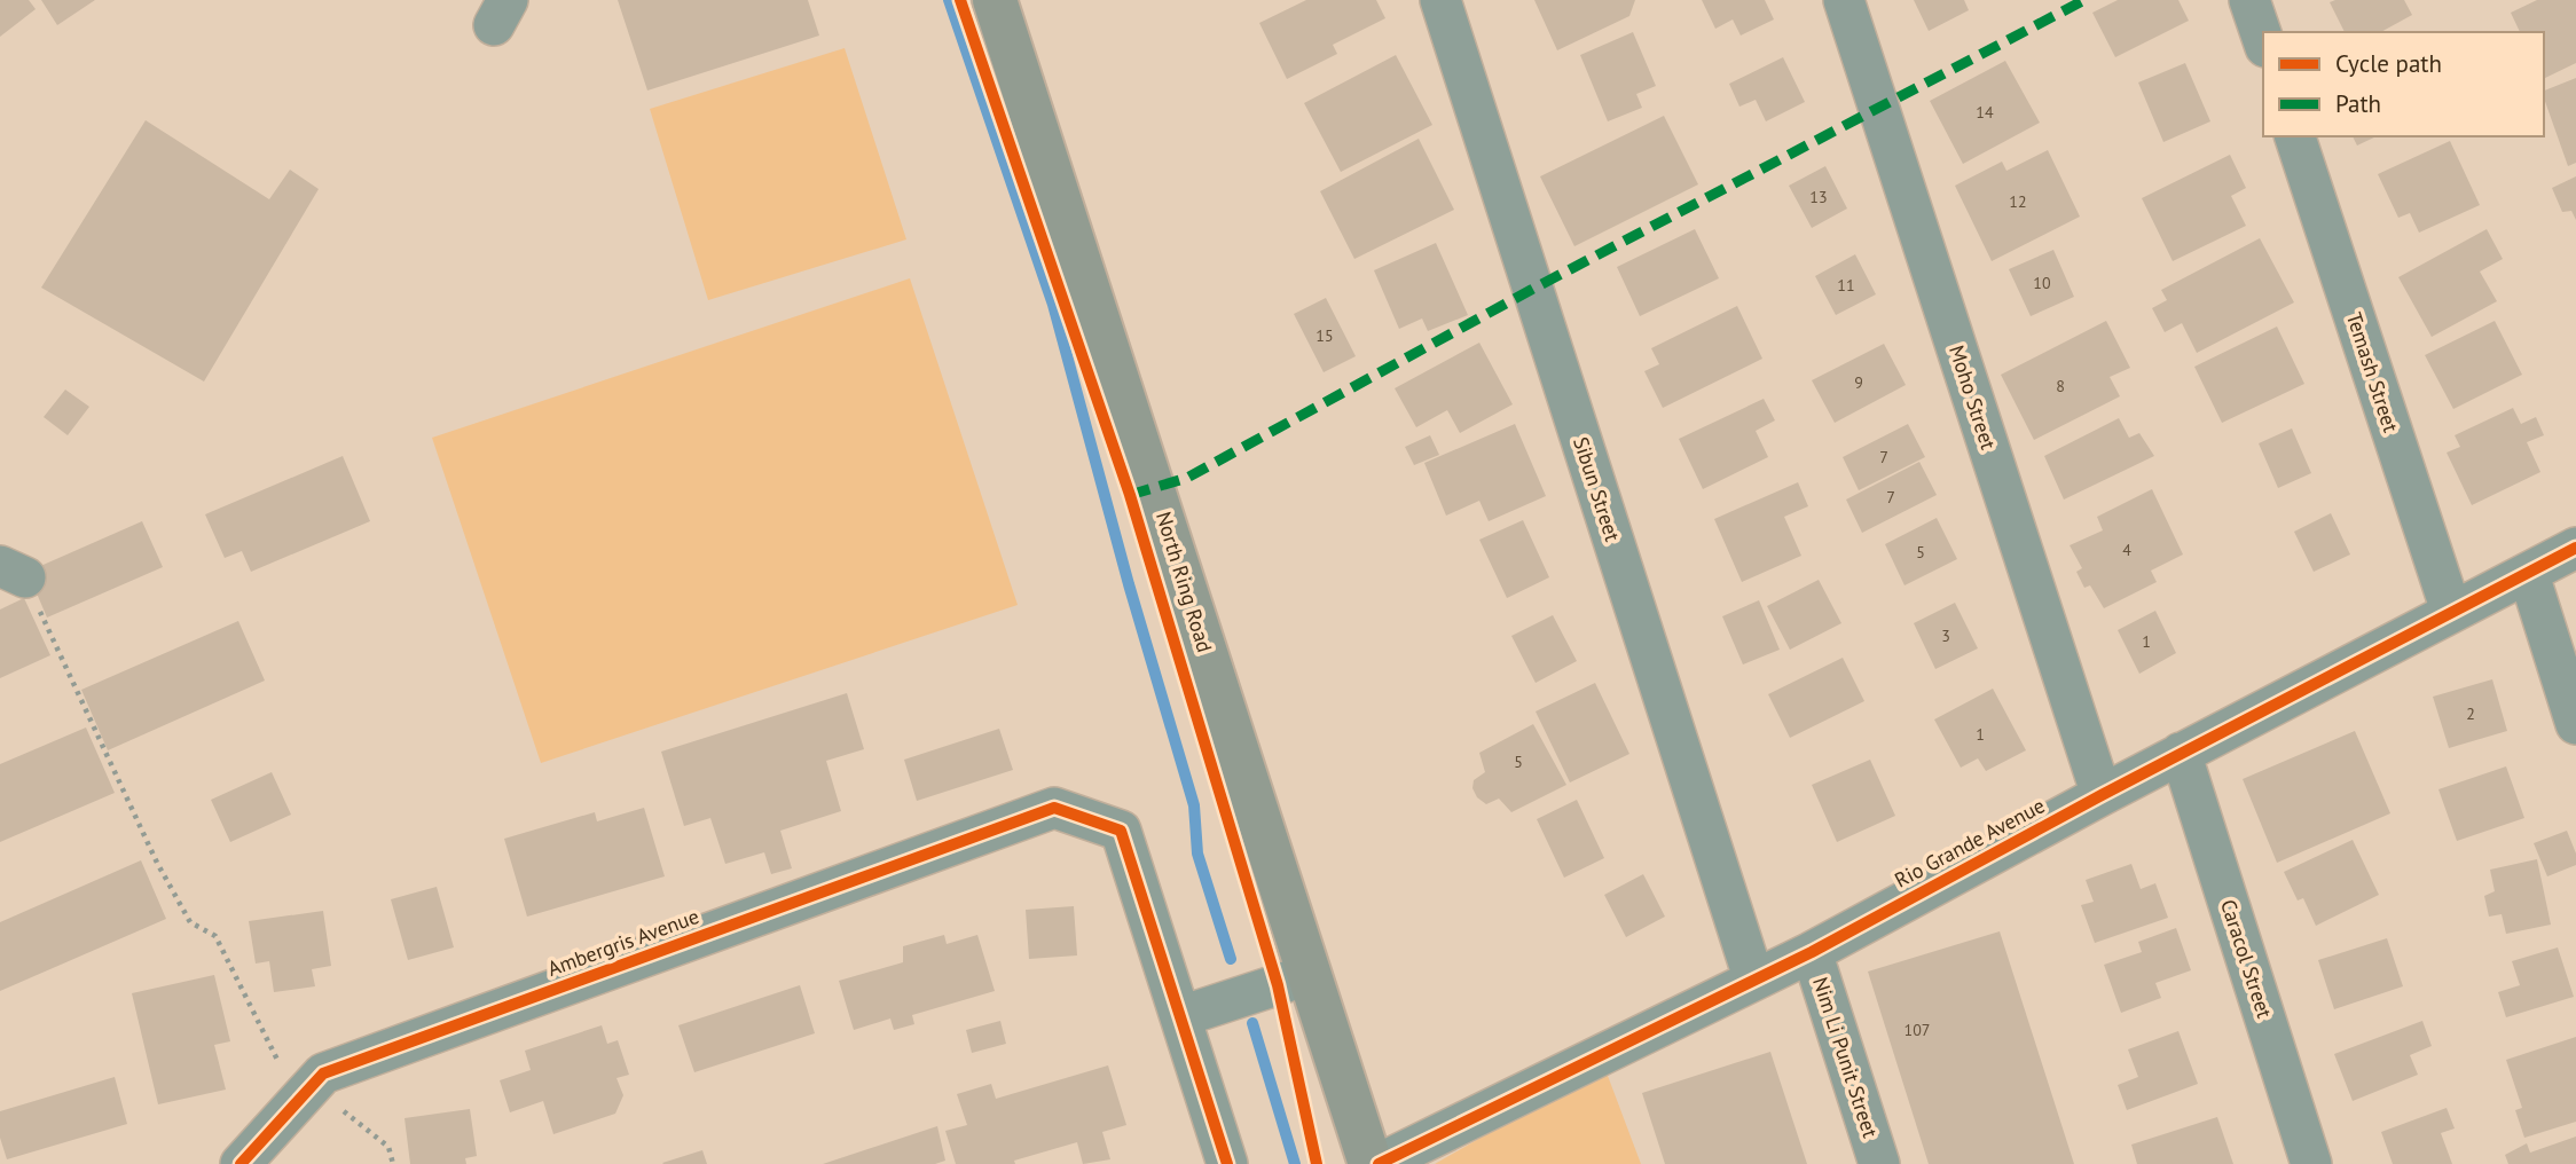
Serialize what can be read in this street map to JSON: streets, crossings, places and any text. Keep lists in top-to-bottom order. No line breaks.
{"streets":{"main road":["North Ring Road"],"street":["Temash Street","Moho Street","Sibun Street","Rio Grande Avenue","Ambergris Avenue","Caracol Street","Nim Li Punit Street"]},"crossings":[["Temash Street","Rio Grande Avenue"],["Moho Street","Rio Grande Avenue"],["Sibun Street","Rio Grande Avenue"],["Rio Grande Avenue","Caracol Street"],["Rio Grande Avenue","Nim Li Punit Street"]],"house_numbers":["14","13","12","10","11","15","9","8","7","7","4","5","3","1","2","1","5","107"],"legend":["Cycle path","Path"]}
